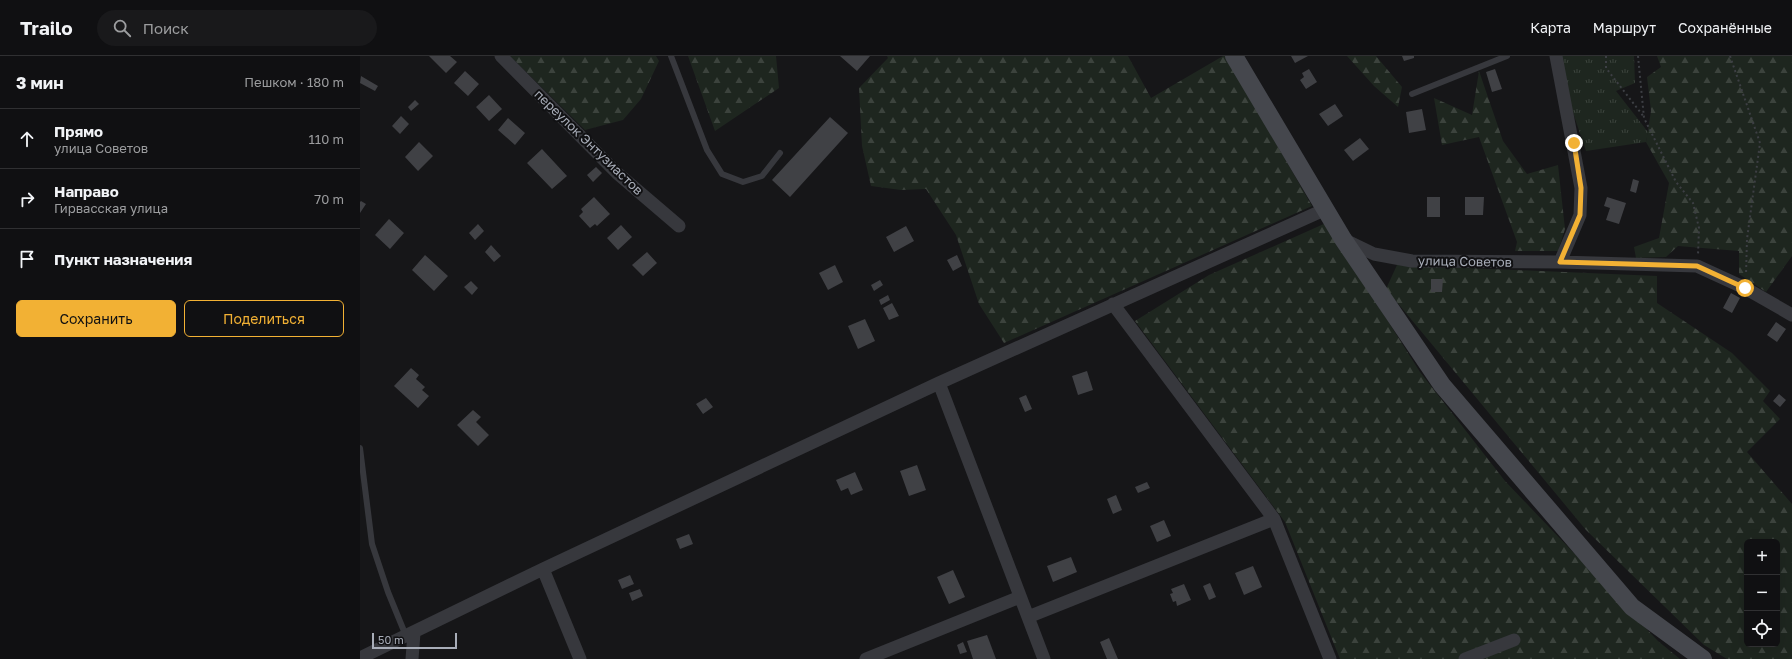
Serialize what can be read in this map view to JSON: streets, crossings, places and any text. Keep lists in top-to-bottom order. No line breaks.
{"streets":{"street":["переулок Энтузиастов","улица Советов"]},"scale_bar":"50 m","page":{"header":"Trailo","search":"Поиск","nav":["Карта","Маршрут","Сохранённые"],"heading":["3 мин","Пешком · 180 m"],"list":[["Прямо","улица Советов","110 m"],["Направо","Гирвасская улица","70 m"],"Пункт назначения"],"buttons":["Сохранить","Поделиться"],"map_buttons":["+","−"],"scale":"50 m"}}
